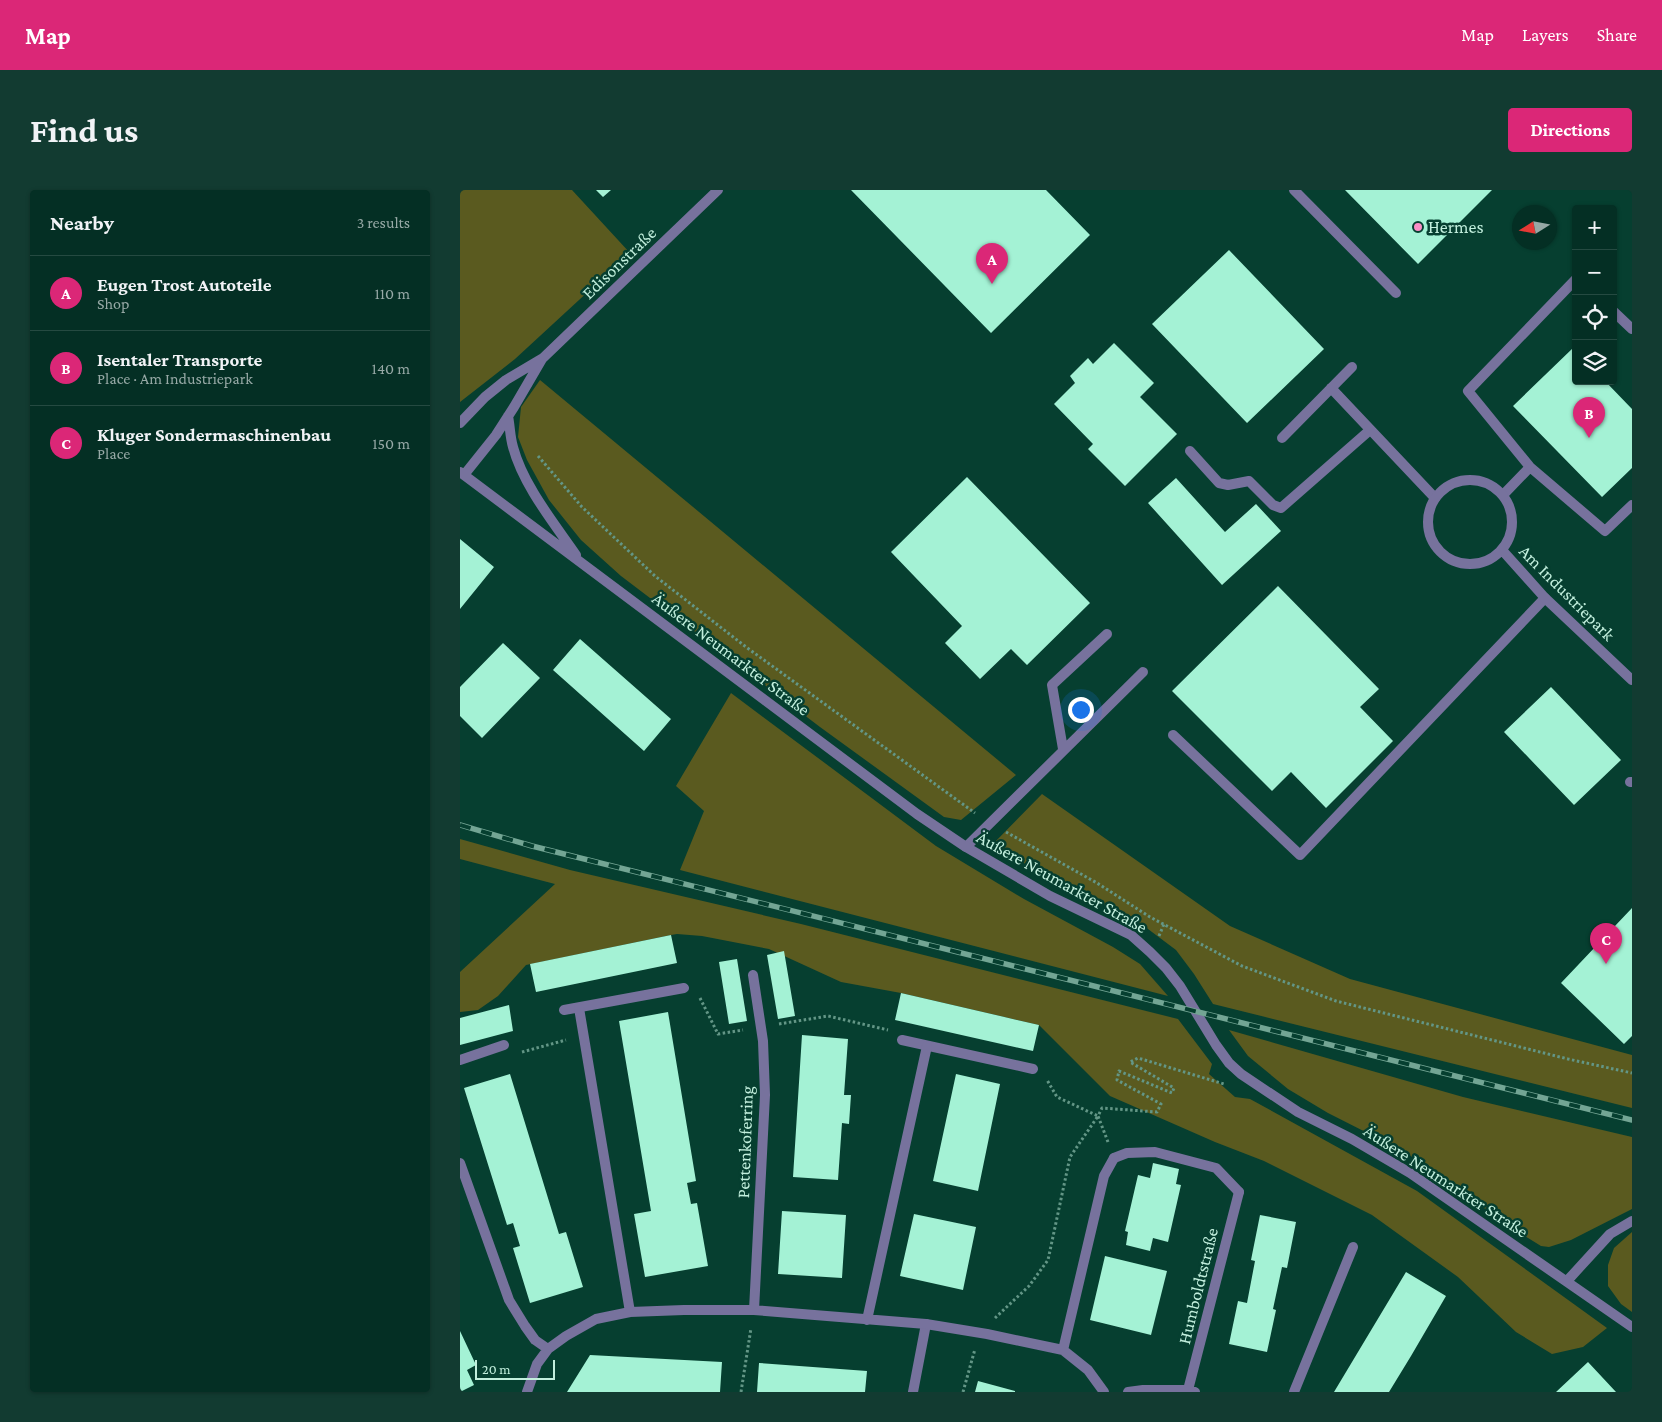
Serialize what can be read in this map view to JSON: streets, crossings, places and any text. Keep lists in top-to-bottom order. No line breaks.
{"streets":{"street":["Edisonstraße","Am Industriepark","Äußere Neumarkter Straße","Pettenkoferring","Humboldtstraße"]},"crossings":[["Edisonstraße","Äußere Neumarkter Straße"]],"places":["Hermes"],"scale_bar":"20 m","north":"left","page":{"header":"Map","nav":["Map","Layers","Share"],"buttons":"Directions","title":"Find us","heading":["Nearby","3 results"],"map_buttons":["+","−"],"pins":["A","B","C"],"list":[{"mark":"A","name":"Eugen Trost Autoteile","note":"Shop","value":"110 m"},{"mark":"B","name":"Isentaler Transporte","note":"Place · Am Industriepark","value":"140 m"},{"mark":"C","name":"Kluger Sondermaschinenbau","note":"Place","value":"150 m"}],"scale":"20 m"}}
